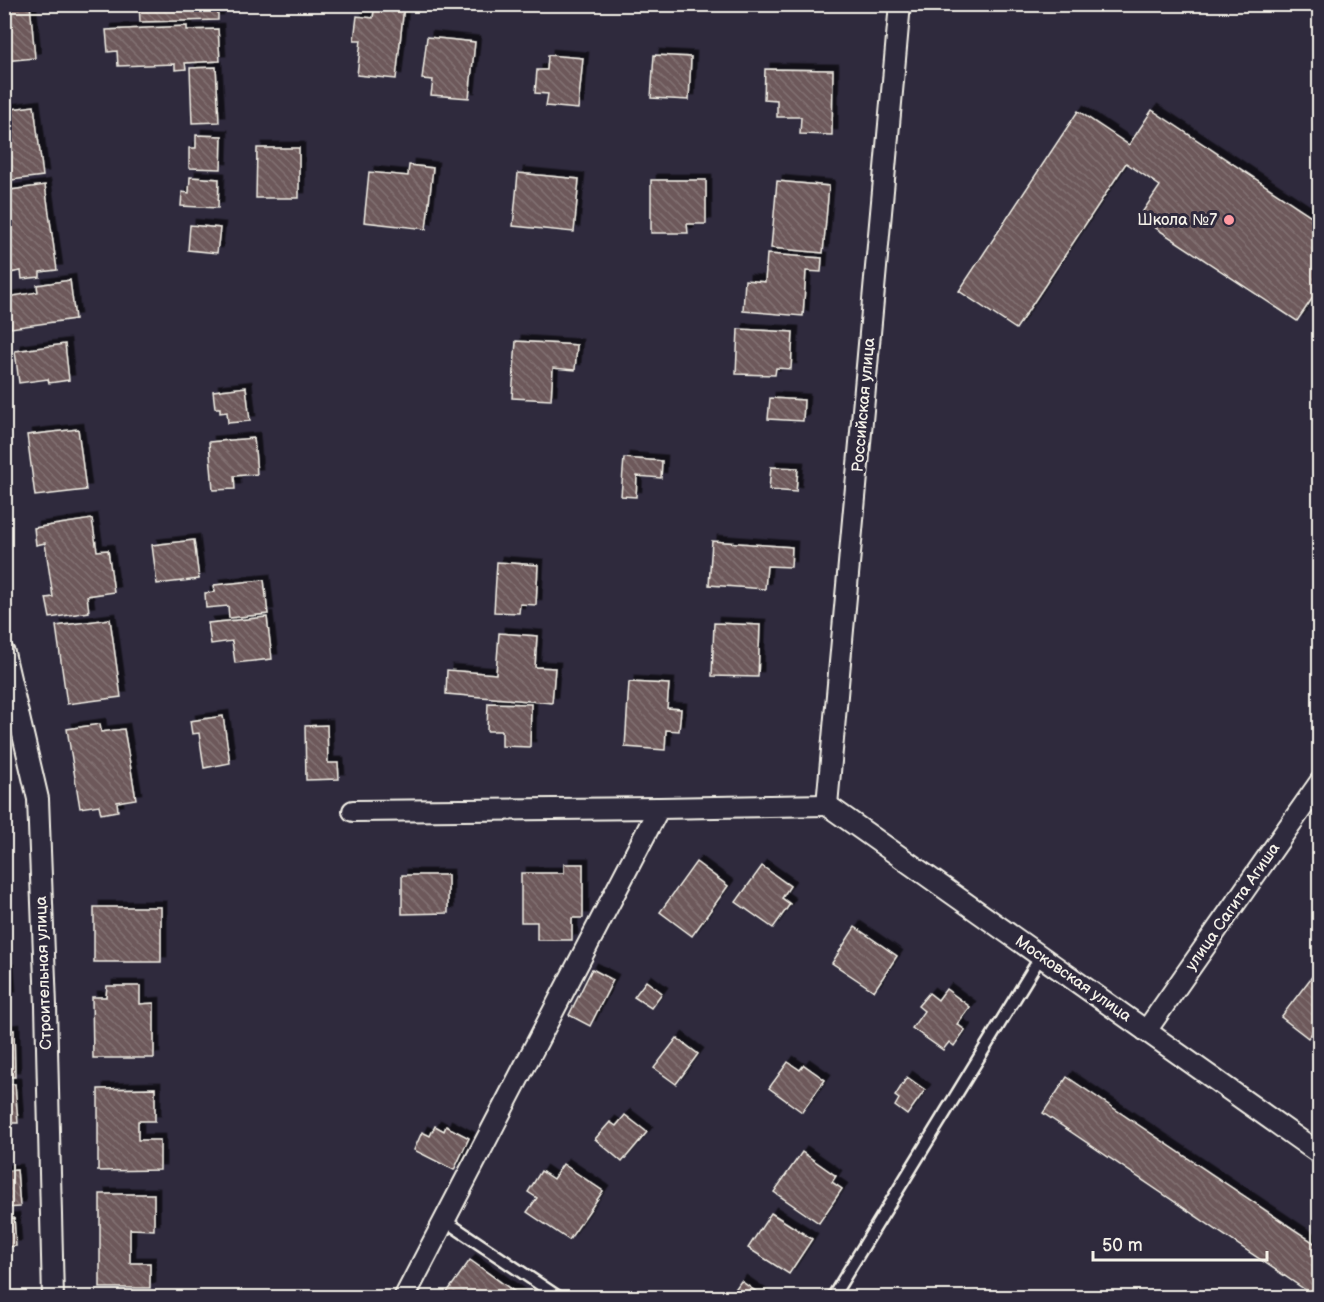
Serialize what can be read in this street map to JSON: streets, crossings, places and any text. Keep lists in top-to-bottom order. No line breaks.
{"streets":{"street":["Российская улица","улица Сагита Агиша","Строительная улица","Московская улица"]},"crossings":[["Российская улица","Московская улица"],["улица Сагита Агиша","Московская улица"]],"places":["Школа №7"],"scale_bar":"50 m"}
